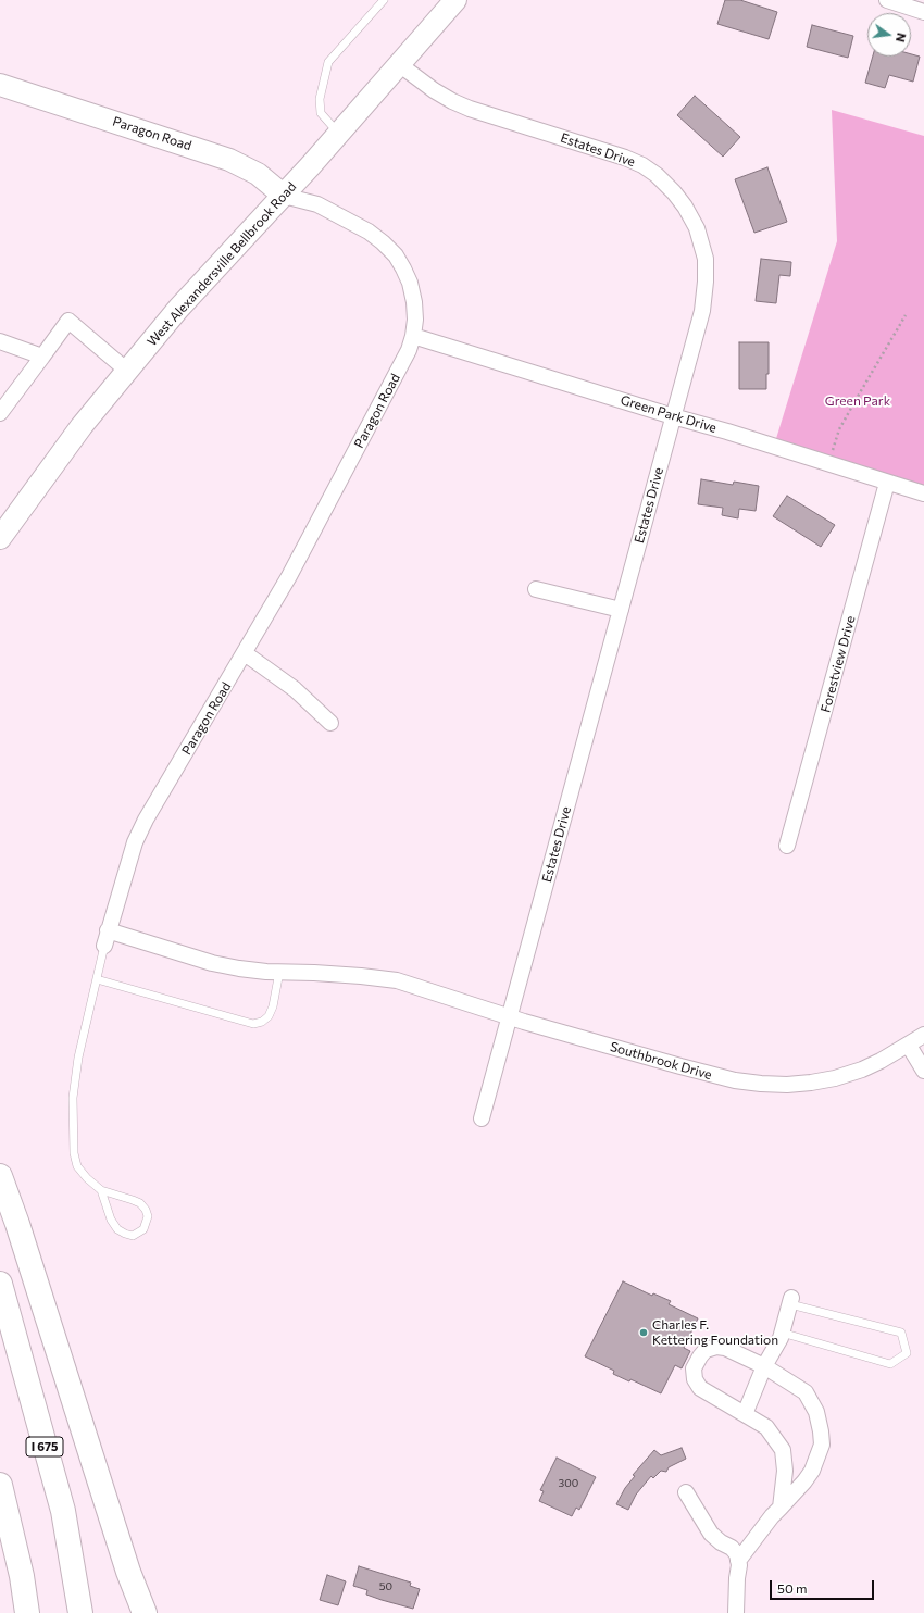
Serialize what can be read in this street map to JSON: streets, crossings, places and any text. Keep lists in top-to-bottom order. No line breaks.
{"streets":{"highway":["I 675"],"main road":["Paragon Road","West Alexandersville Bellbrook Road"],"street":["Estates Drive","Green Park Drive","Forestview Drive","Southbrook Drive"]},"crossings":[["Paragon Road","West Alexandersville Bellbrook Road"],["Paragon Road","Green Park Drive"],["Paragon Road","Southbrook Drive"],["Estates Drive","West Alexandersville Bellbrook Road"],["Estates Drive","Green Park Drive"],["Estates Drive","Southbrook Drive"],["Green Park Drive","Forestview Drive"]],"parks":["Green Park"],"places":["Charles F. Kettering Foundation"],"house_numbers":["300","50"],"scale_bar":"50 m","north":"right"}
